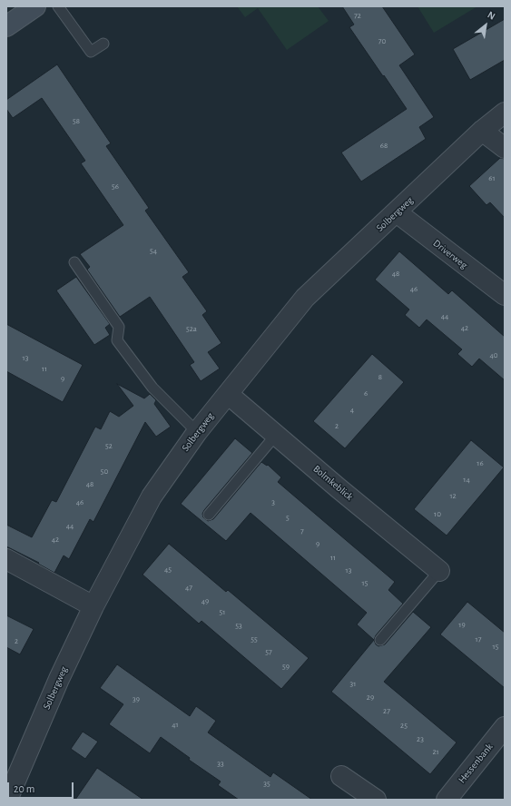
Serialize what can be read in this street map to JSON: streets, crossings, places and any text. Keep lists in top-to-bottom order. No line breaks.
{"streets":{"street":["Solbergweg","Driverweg","Bolmkeblick","Hessenbank"]},"crossings":[["Solbergweg","Driverweg"],["Solbergweg","Bolmkeblick"]],"house_numbers":["72","70","58","68","61","56","54","48","46","44","42","52a","40","13","11","8","9","6","4","2","52","16","50","14","48","12","46","3","10","5","44","7","42","9","11","45","13","15","47","49","51","19","53","55","17","2","15","57","59","31","29","39","27","41","25","23","21","33","35"],"scale_bar":"20 m","north":"top right"}
